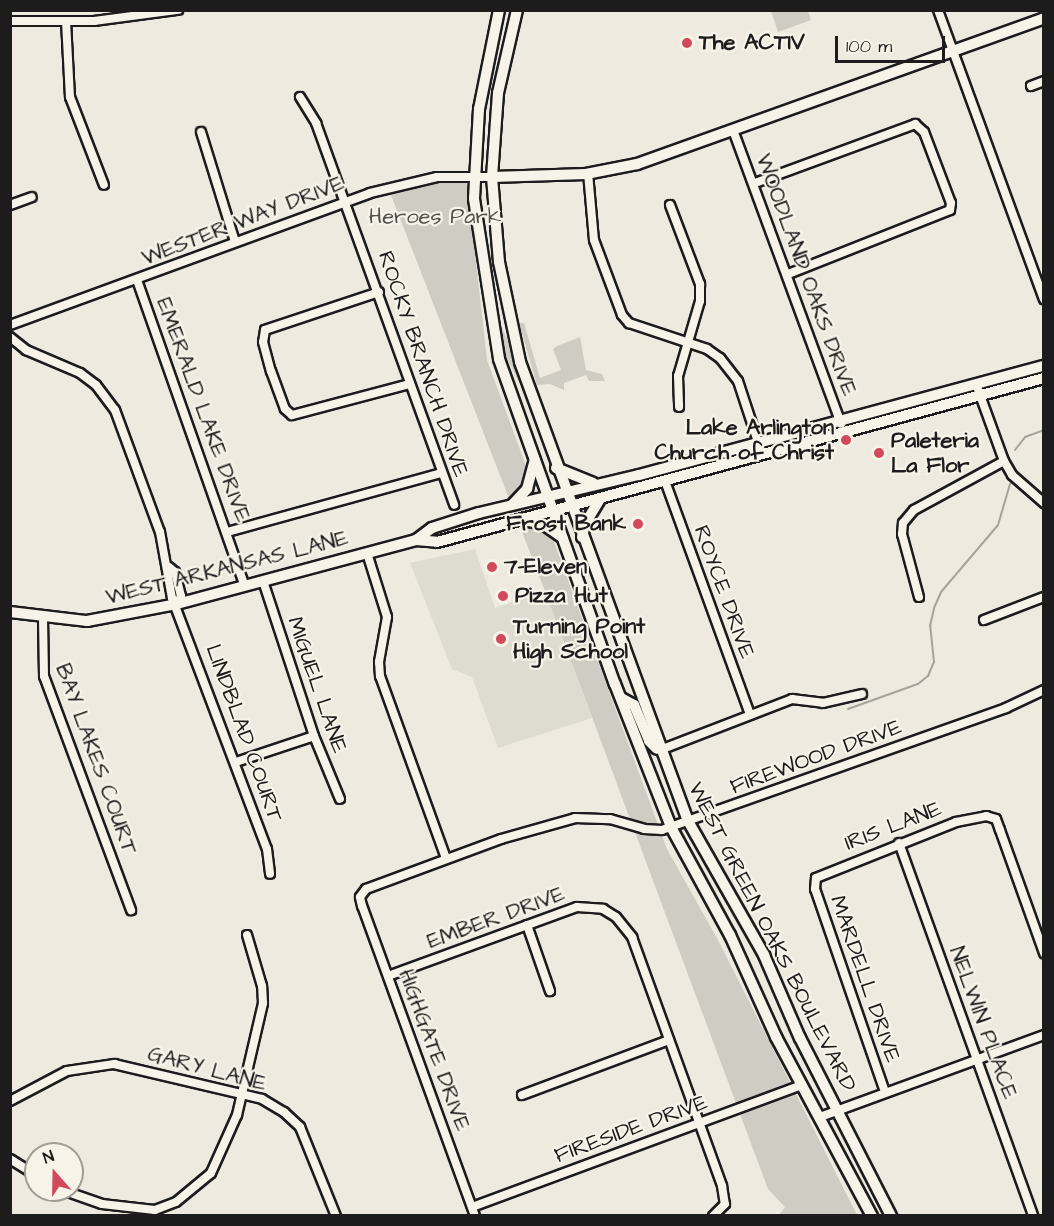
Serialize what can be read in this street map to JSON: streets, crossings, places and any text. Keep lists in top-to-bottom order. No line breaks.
{"streets":{"main road":["WEST ARKANSAS LANE","WEST GREEN OAKS BOULEVARD"],"street":["WESTER WAY DRIVE","WOODLAND OAKS DRIVE","ROCKY BRANCH DRIVE","EMERALD LAKE DRIVE","ROYCE DRIVE","MIGUEL LANE","LINDBLAD COURT","FIREWOOD DRIVE","BAY LAKES COURT","IRIS LANE","EMBER DRIVE","MARDELL DRIVE","NELWIN PLACE","HIGHGATE DRIVE","GARY LANE","FIRESIDE DRIVE"]},"crossings":[["WESTER WAY DRIVE","ROCKY BRANCH DRIVE"],["WESTER WAY DRIVE","EMERALD LAKE DRIVE"],["WESTER WAY DRIVE","WEST GREEN OAKS BOULEVARD"],["WOODLAND OAKS DRIVE","WEST ARKANSAS LANE"],["EMERALD LAKE DRIVE","WEST ARKANSAS LANE"],["WEST ARKANSAS LANE","ROYCE DRIVE"],["WEST ARKANSAS LANE","MIGUEL LANE"],["WEST ARKANSAS LANE","LINDBLAD COURT"],["WEST ARKANSAS LANE","BAY LAKES COURT"],["WEST ARKANSAS LANE","WEST GREEN OAKS BOULEVARD"],["FIREWOOD DRIVE","WEST GREEN OAKS BOULEVARD"],["FIREWOOD DRIVE","HIGHGATE DRIVE"],["IRIS LANE","MARDELL DRIVE"],["IRIS LANE","NELWIN PLACE"],["EMBER DRIVE","HIGHGATE DRIVE"],["HIGHGATE DRIVE","FIRESIDE DRIVE"]],"parks":["Heroes Park"],"places":["The ACTIV","Lake Arlington Church of Christ","Paleteria La Flor","Frost Bank","7-Eleven","Pizza Hut","Turning Point High School"],"scale_bar":"100 m","north":"top"}
